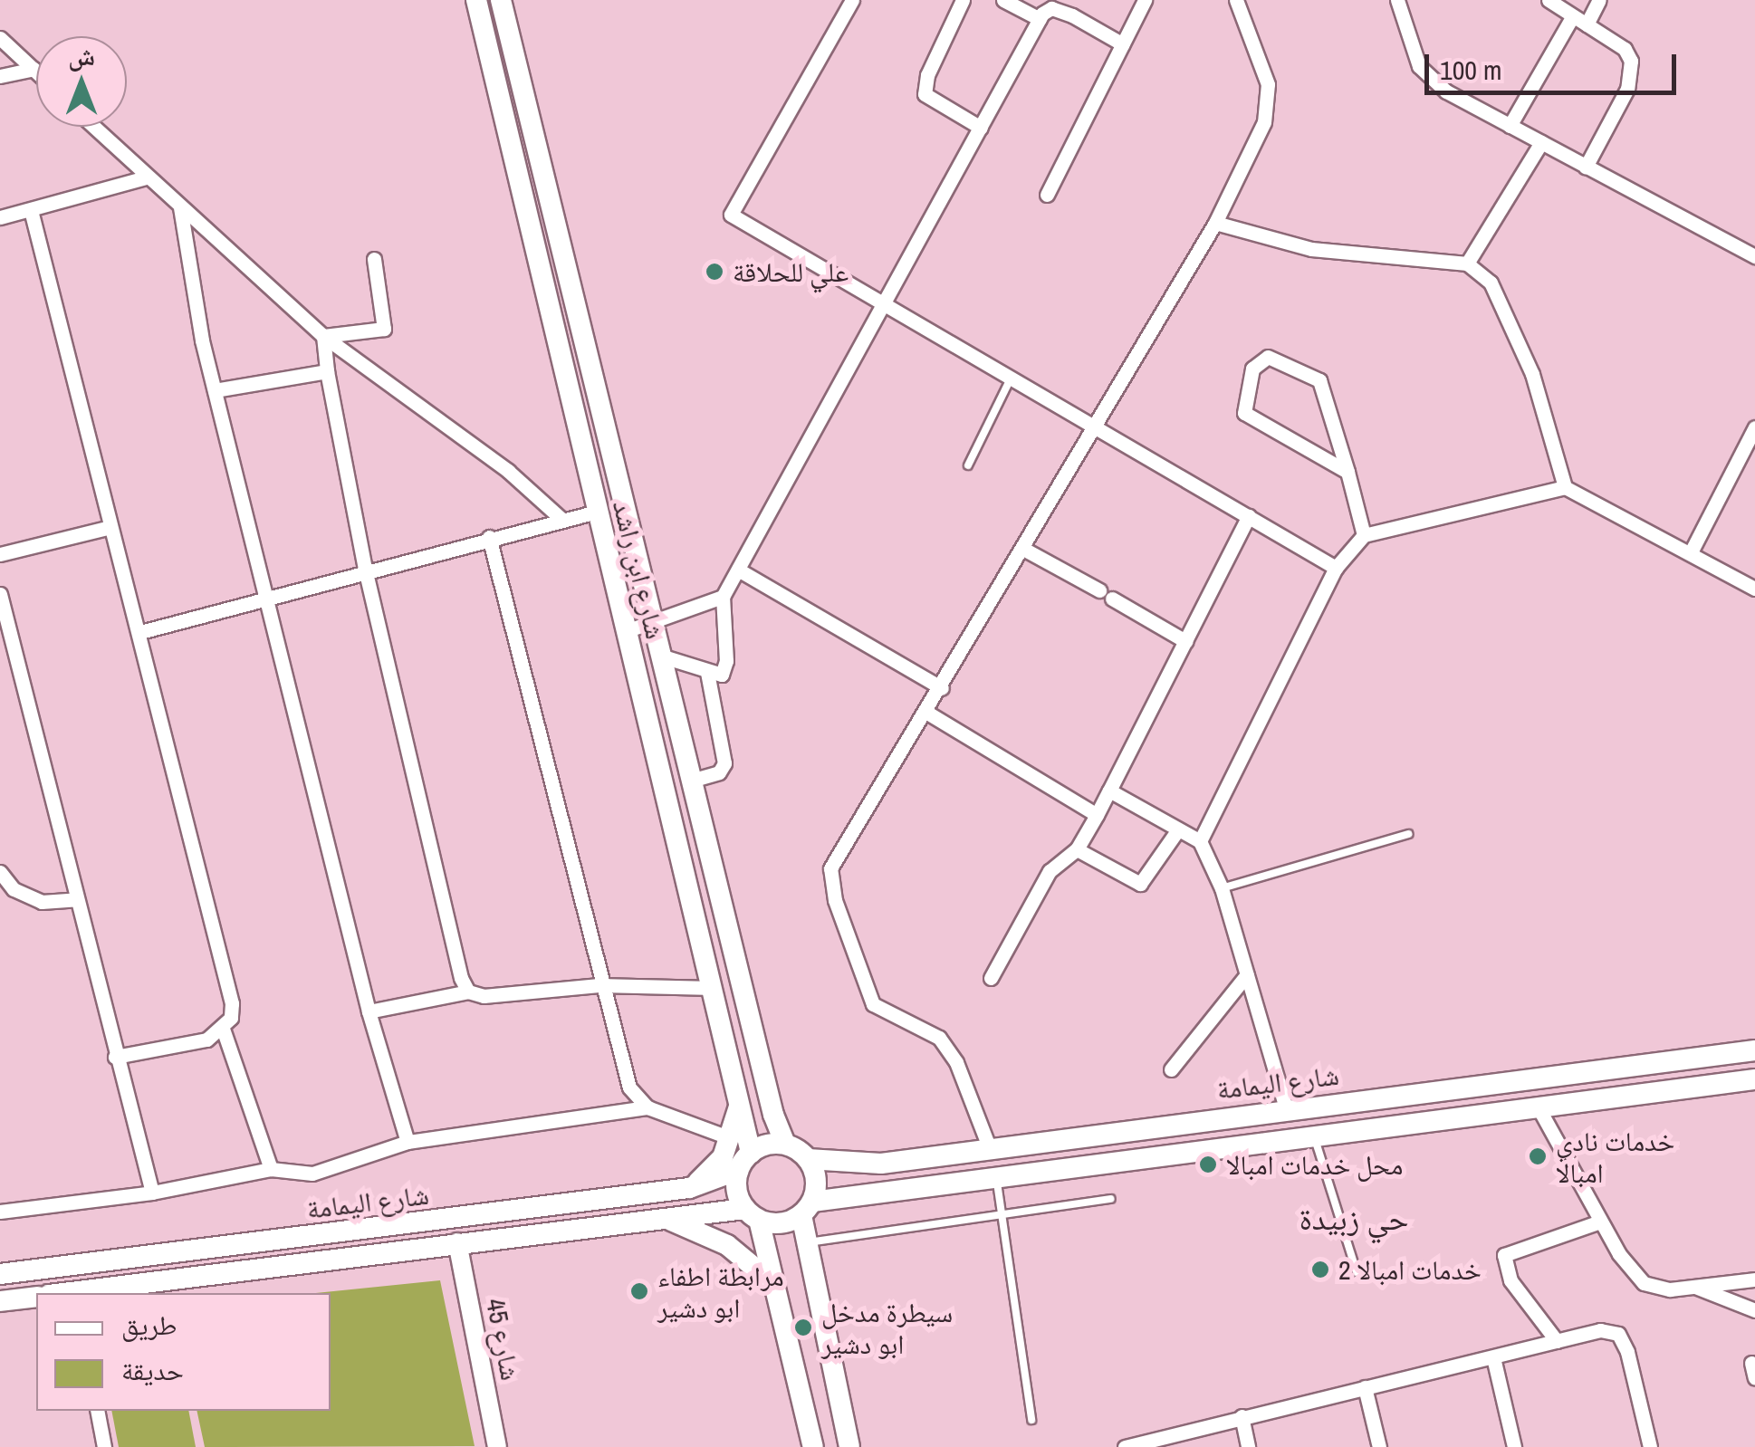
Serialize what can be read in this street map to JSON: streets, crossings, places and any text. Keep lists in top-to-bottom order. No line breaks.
{"streets":{"main road":["شارع ابن راشد","شارع اليمامة"],"street":["شارع 45"]},"crossings":[["شارع ابن راشد","شارع اليمامة"],["شارع اليمامة","شارع 45"]],"districts":["حي زبيدة"],"places":["علي للحلاقة","خدمات نادي امبالا","محل خدمات امبالا","خدمات امبالا 2","مرابطة اطفاء ابو دشير","سيطرة مدخل ابو دشير"],"legend":["طريق","حديقة"],"scale_bar":"100 m","north":"top"}
